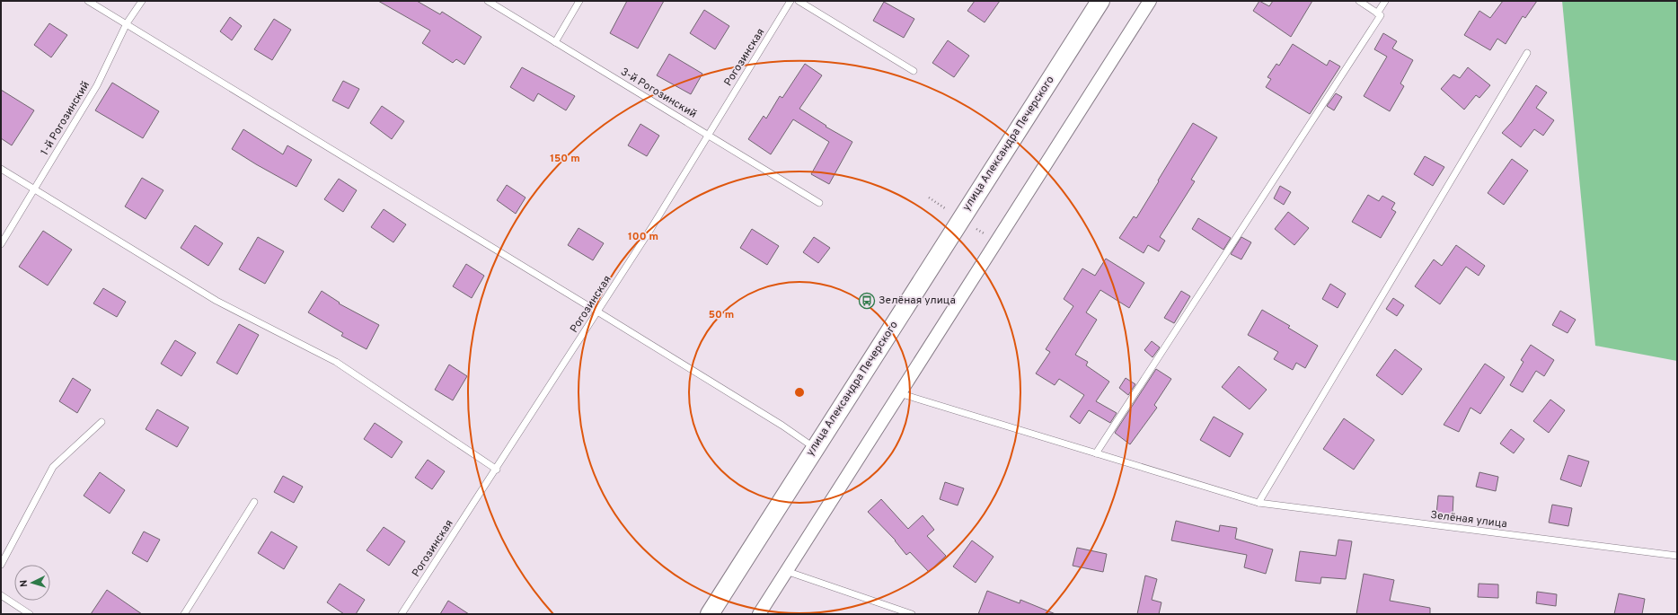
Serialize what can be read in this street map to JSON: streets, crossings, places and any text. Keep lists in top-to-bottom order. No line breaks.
{"streets":{"main road":["улица Александра Печерского"],"lane":["Рогозинская","3-й Рогозинский","1-й Рогозинский","Зелёная улица"]},"crossings":[["Рогозинская","3-й Рогозинский"]],"places":{"bus stop":["Зелёная улица"]},"north":"left","rings":["150 m","100 m","50 m"]}
